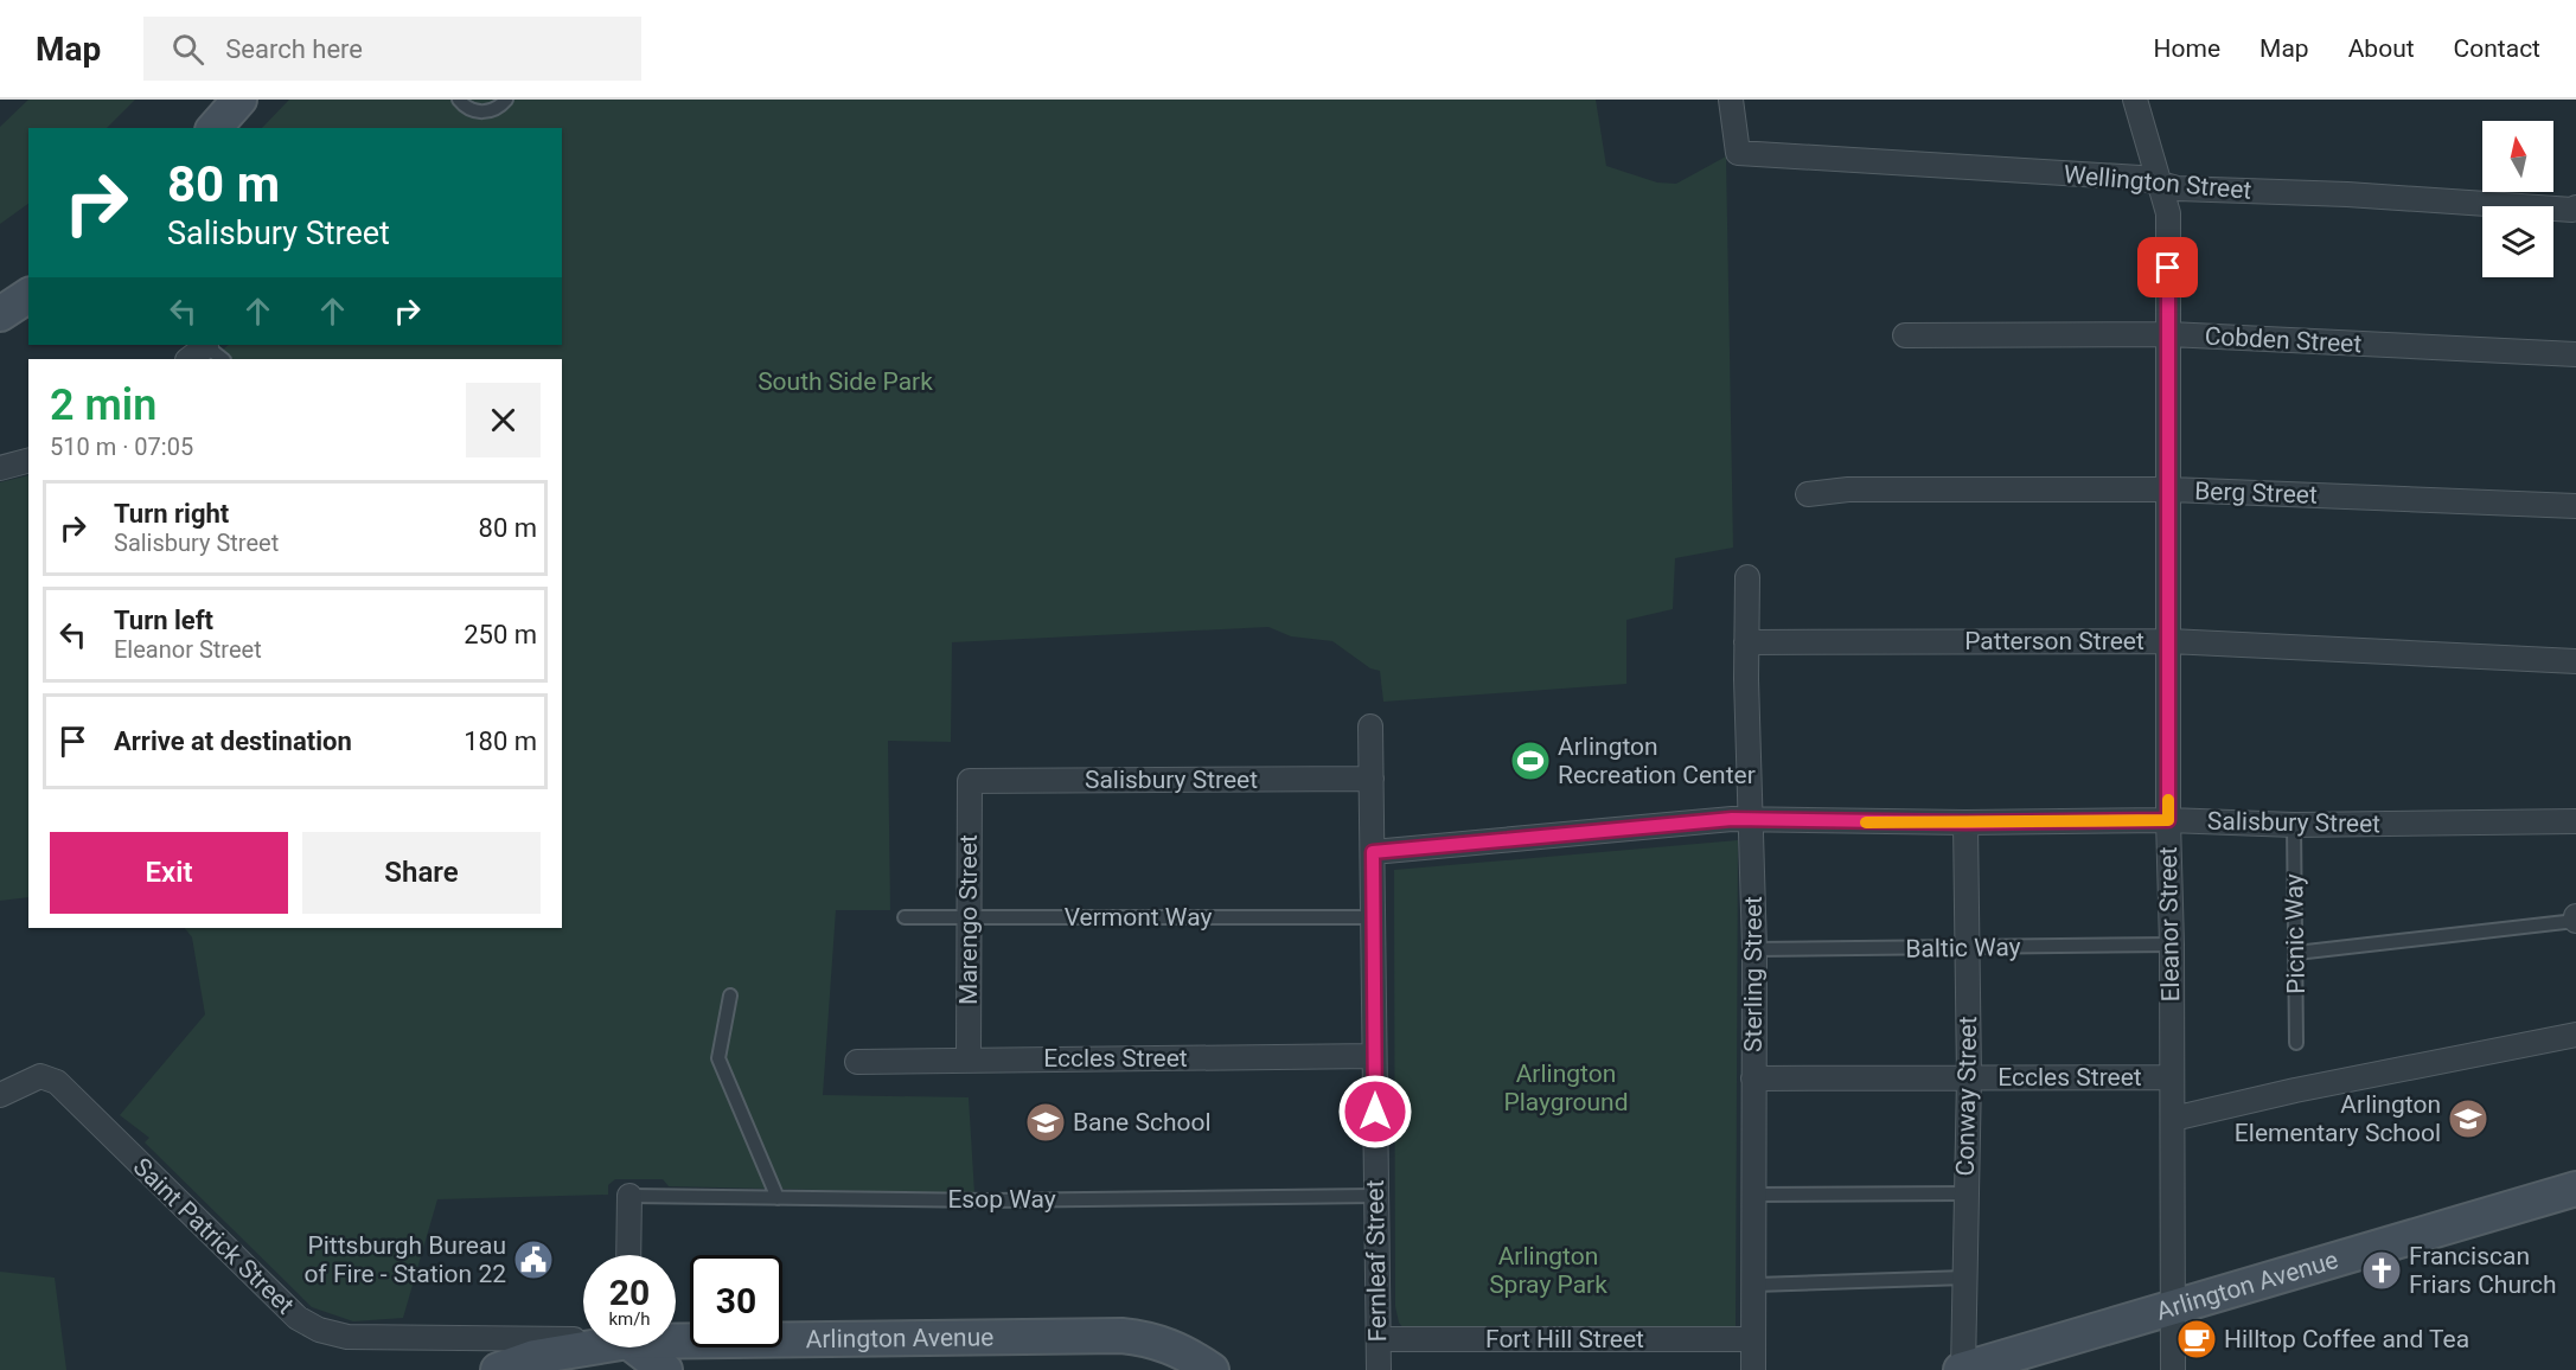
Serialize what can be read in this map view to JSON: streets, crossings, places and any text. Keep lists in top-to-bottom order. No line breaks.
{"streets":{"street":["Wellington Street","Cobden Street","Berg Street","Patterson Street","Salisbury Street","Marengo Street","Eleanor Street","Sterling Street","Eccles Street","Conway Street","Saint Patrick Street","Fernleaf Street","Arlington Avenue","Fort Hill Street"],"lane":["Vermont Way","Picnic Way","Baltic Way","Esop Way"]},"crossings":[["Wellington Street","Eleanor Street"],["Cobden Street","Eleanor Street"],["Berg Street","Eleanor Street"],["Patterson Street","Eleanor Street"],["Patterson Street","Sterling Street"],["Salisbury Street","Marengo Street"],["Salisbury Street","Eleanor Street"],["Salisbury Street","Picnic Way"],["Salisbury Street","Sterling Street"],["Salisbury Street","Conway Street"],["Salisbury Street","Fernleaf Street"],["Vermont Way","Marengo Street"],["Vermont Way","Fernleaf Street"],["Marengo Street","Eccles Street"],["Eleanor Street","Baltic Way"],["Eleanor Street","Eccles Street"],["Eleanor Street","Arlington Avenue"],["Baltic Way","Sterling Street"],["Baltic Way","Conway Street"],["Sterling Street","Eccles Street"],["Sterling Street","Fort Hill Street"],["Eccles Street","Conway Street"],["Eccles Street","Fernleaf Street"],["Conway Street","Arlington Avenue"],["Esop Way","Fernleaf Street"],["Fernleaf Street","Fort Hill Street"]],"parks":["South Side Park","Arlington Playground","Arlington Spray Park"],"places":{"sports":["Arlington Recreation Center"],"school or university":["Arlington Elementary School","Bane School"],"public building":["Pittsburgh Bureau of Fire - Station 22"],"church":["Franciscan Friars Church"],"cafe":["Hilltop Coffee and Tea"]},"north":"top","page":{"header":"Map","search":"Search here","nav":["Home","Map","About","Contact"],"turn":["80 m","Salisbury Street"],"heading":["2 min","510 m · 07:05"],"list":[{"name":"Turn right","note":"Salisbury Street","value":"80 m"},{"name":"Turn left","note":"Eleanor Street","value":"250 m"},{"name":"Arrive at destination","value":"180 m"}],"buttons":["Exit","Share"],"speed":"20 km/h","limit":"30"}}
